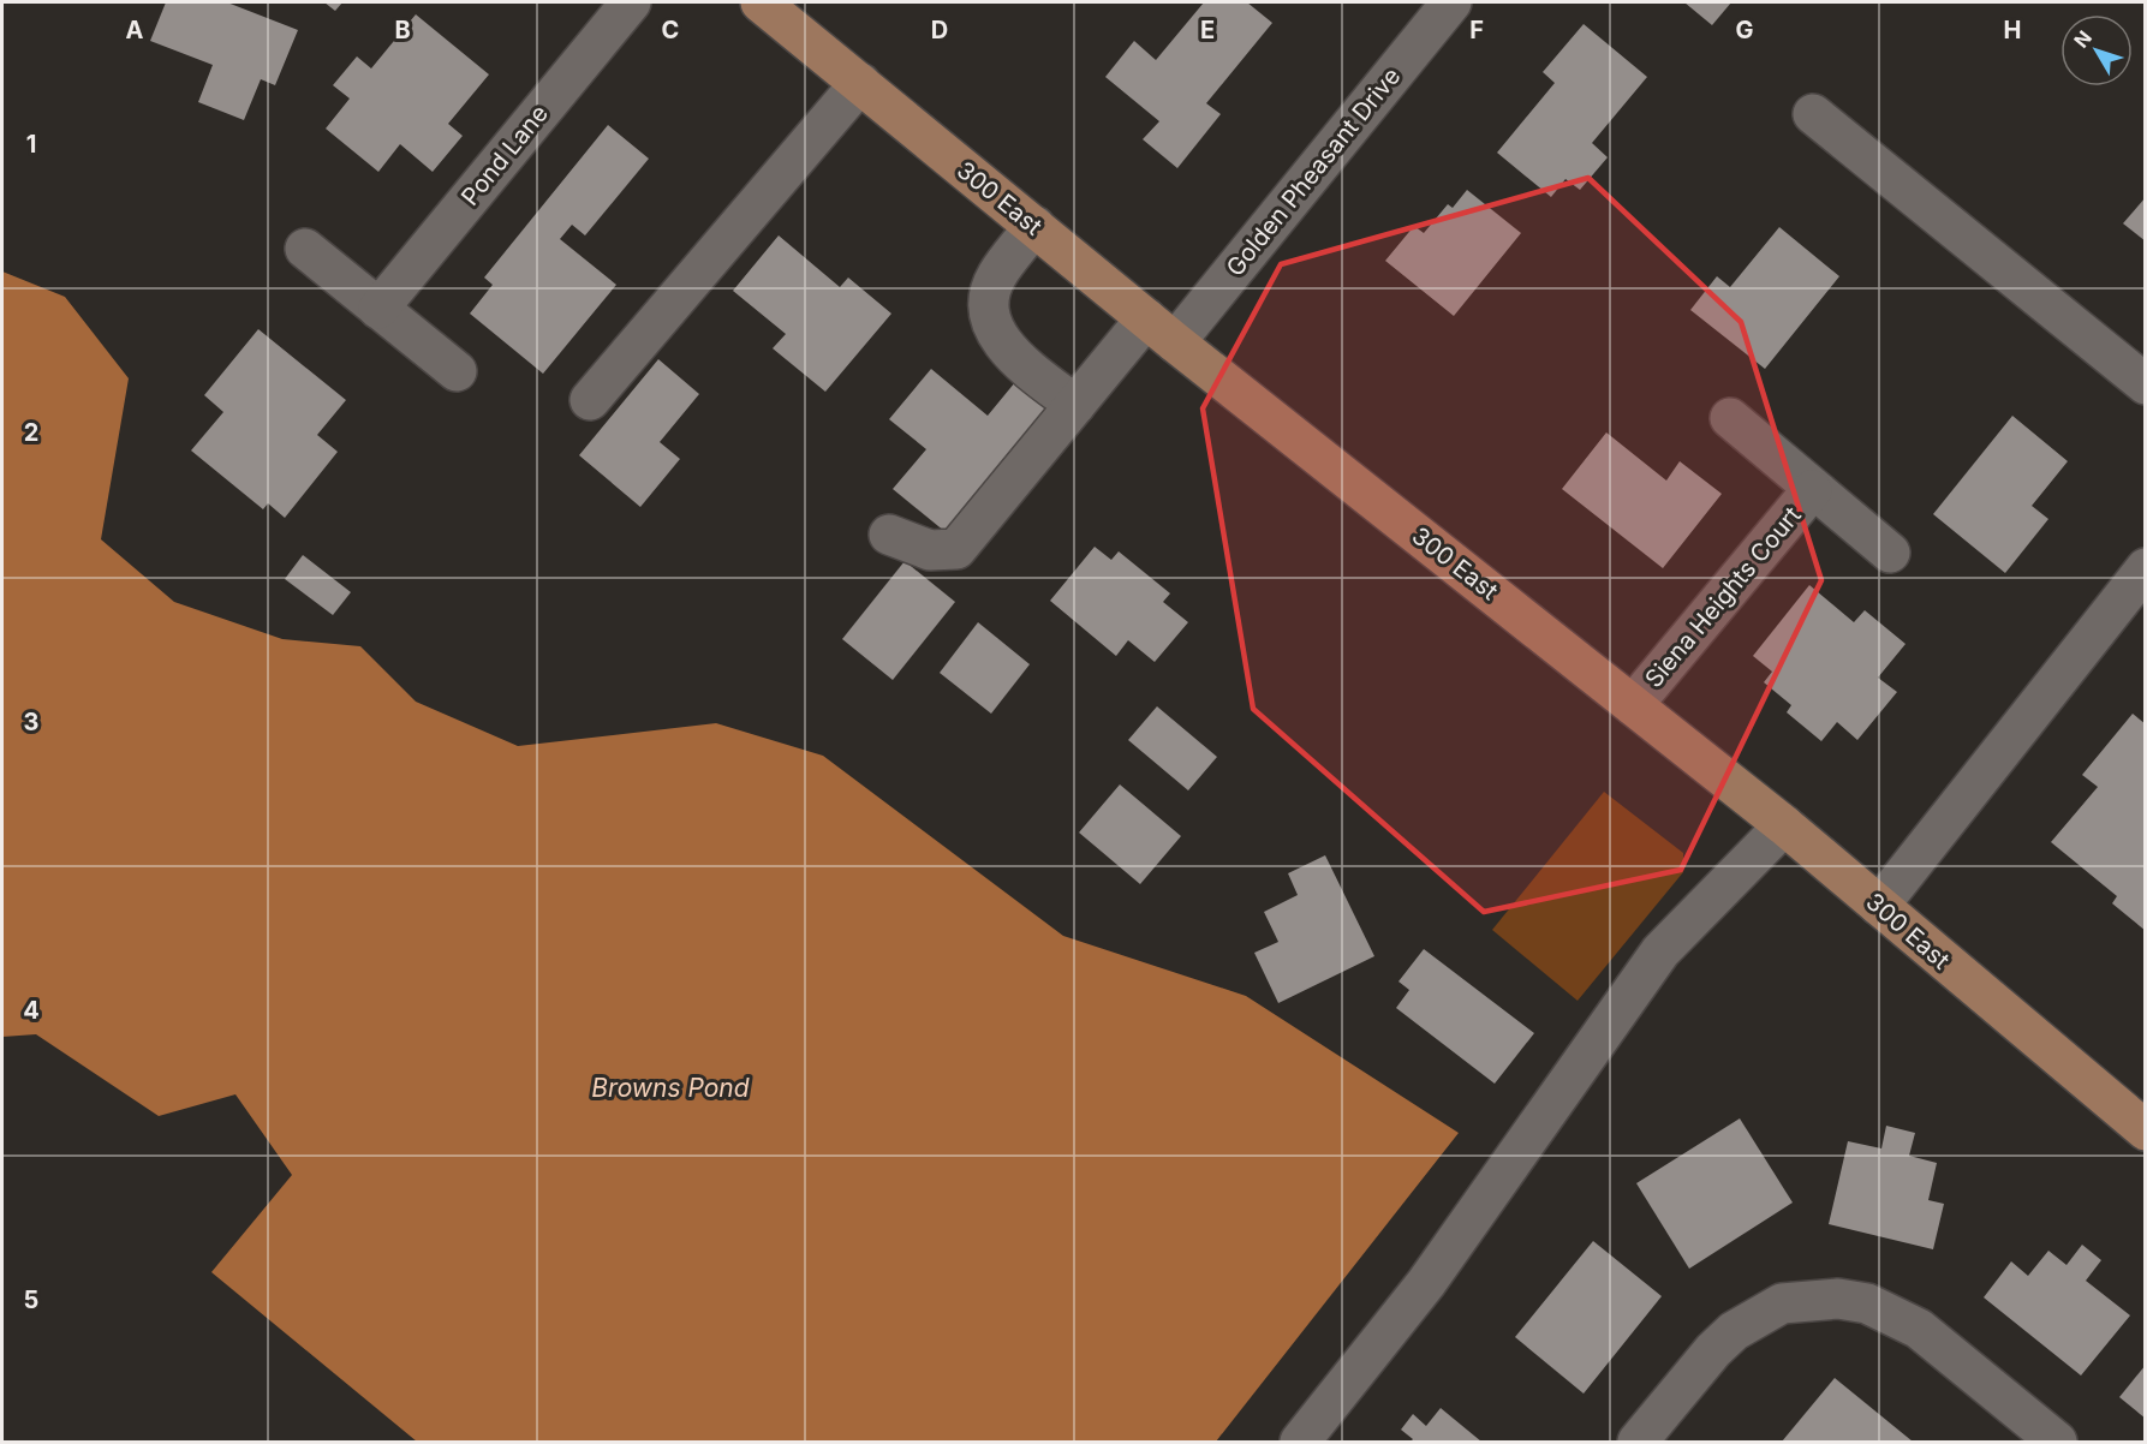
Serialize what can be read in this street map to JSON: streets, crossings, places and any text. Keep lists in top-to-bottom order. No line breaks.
{"streets":{"main road":["300 East"],"street":["Pond Lane","Golden Pheasant Drive","Siena Heights Court"]},"crossings":[["Golden Pheasant Drive","300 East"],["300 East","Siena Heights Court"]],"water":["Browns Pond"],"north":"top left","grid":{"columns":["A","B","C","D","E","F","G","H"],"rows":["1","2","3","4","5"]}}
